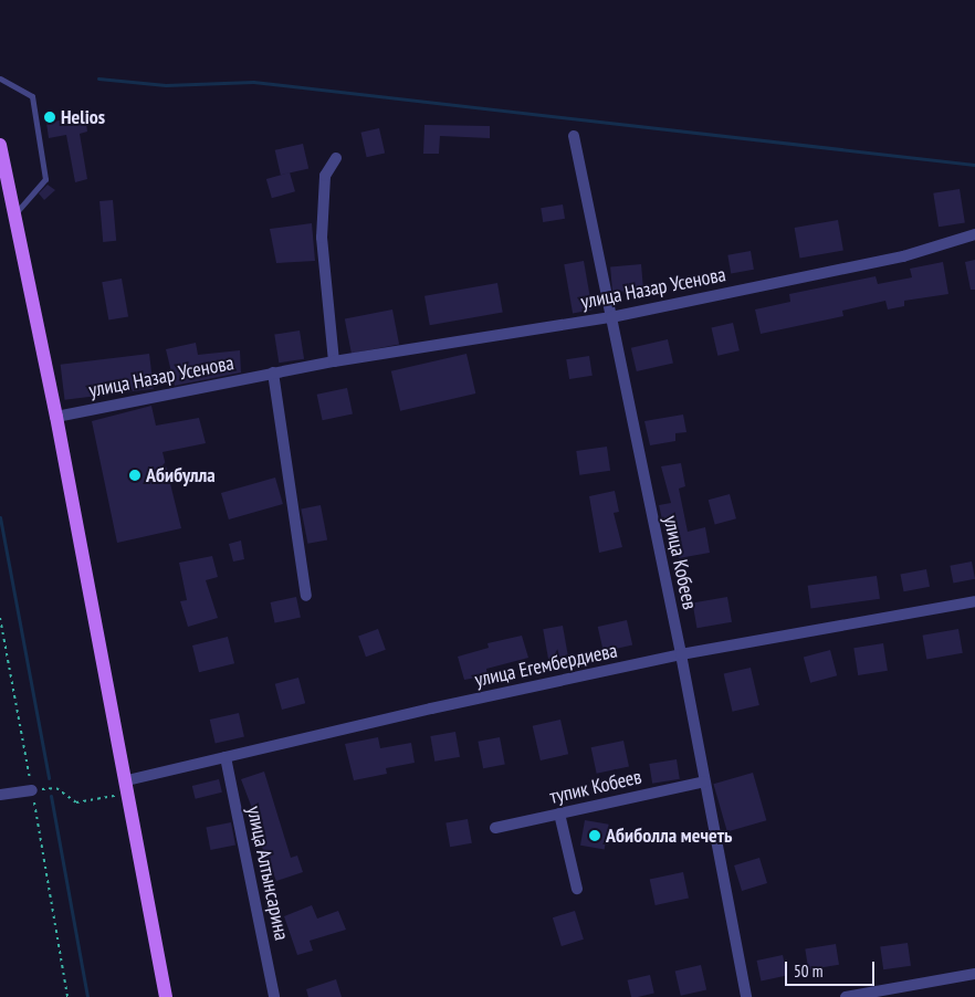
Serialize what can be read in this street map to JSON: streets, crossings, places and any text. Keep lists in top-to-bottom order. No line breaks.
{"streets":{"street":["улица Назар Усенова","улица Кобеев","улица Егембердиева","тупик Кобеев","улица Алтынсарина"]},"crossings":[["улица Назар Усенова","улица Кобеев"],["улица Кобеев","улица Егембердиева"],["улица Кобеев","тупик Кобеев"],["улица Егембердиева","улица Алтынсарина"]],"places":["Helios","Абибулла","Абиболла мечеть"],"scale_bar":"50 m"}
